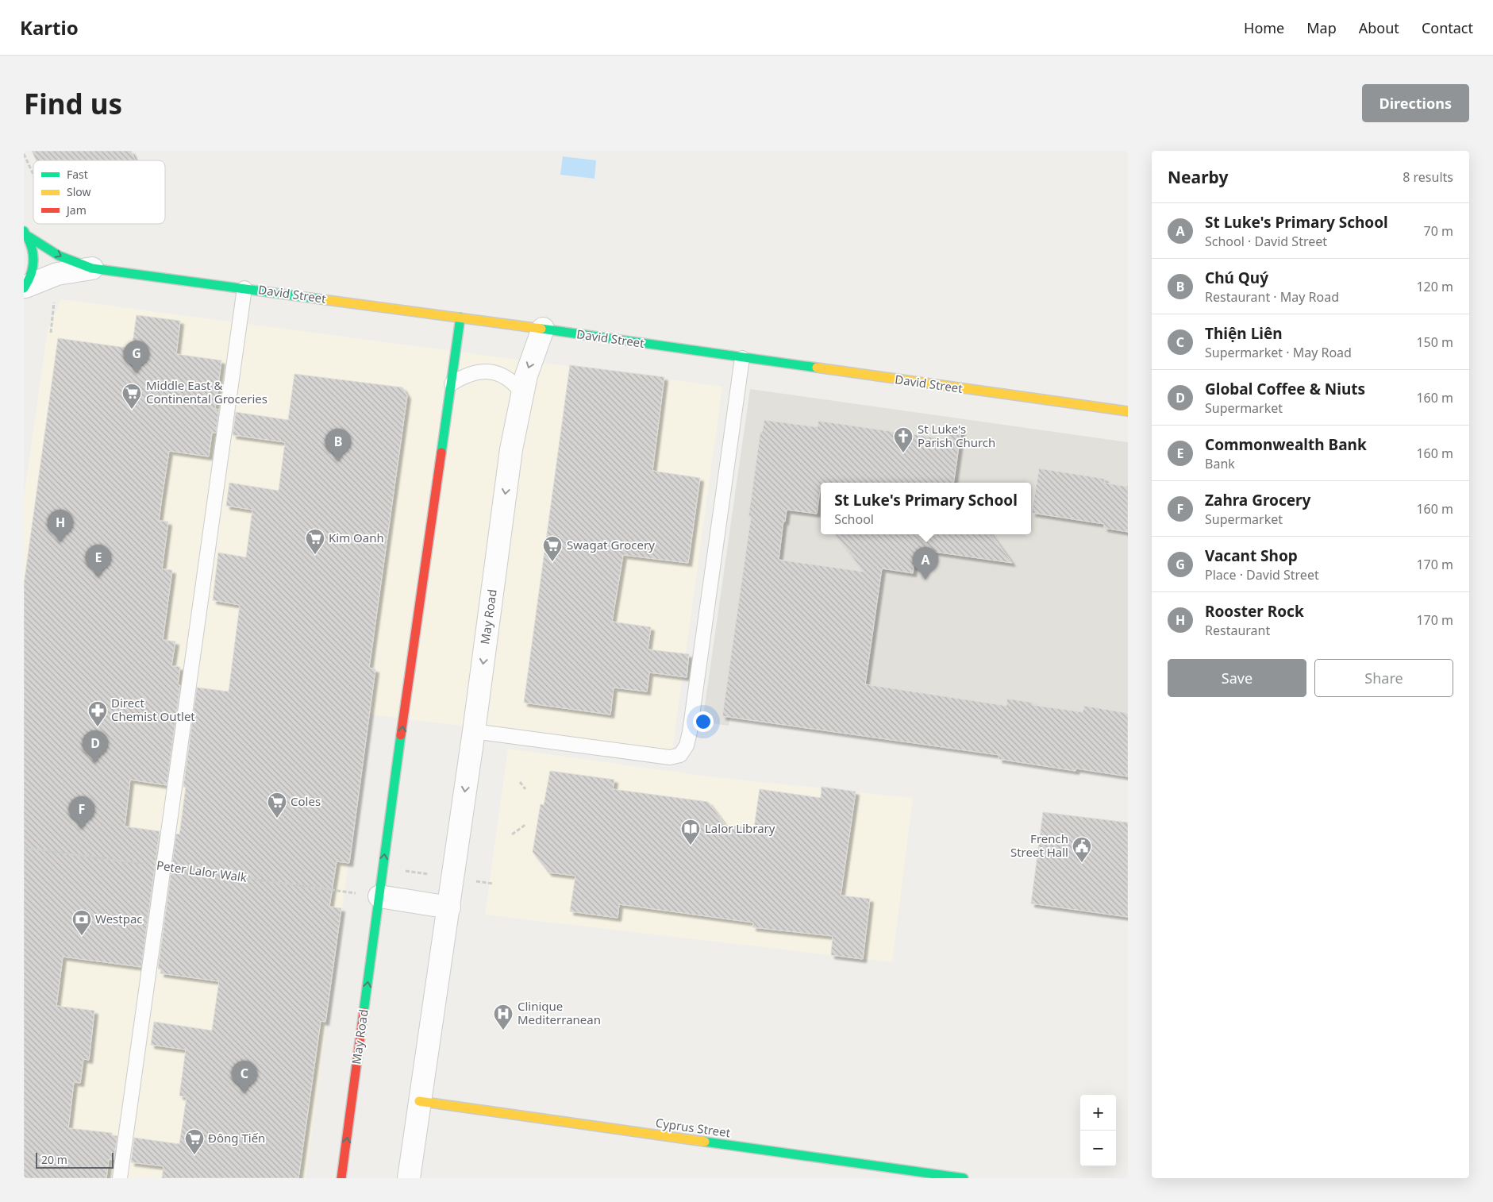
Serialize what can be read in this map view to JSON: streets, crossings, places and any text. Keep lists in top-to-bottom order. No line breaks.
{"streets":{"street":["David Street","May Road","Cyprus Street"],"path":["Peter Lalor Walk"]},"crossings":[["David Street","May Road"],["May Road","Peter Lalor Walk"],["May Road","Cyprus Street"]],"places":{"supermarket":["Middle East & Continental Groceries","Kim Oanh","Swagat Grocery","Coles","Đông Tiến"],"church":["St Luke's Parish Church"],"pharmacy":["Direct Chemist Outlet"],"library":["Lalor Library"],"public building":["French Street Hall"],"bank":["Westpac"],"hospital":["Clinique Mediterranean"]},"legend":["Fast","Slow","Jam"],"scale_bar":"20 m","page":{"header":"Kartio","nav":["Home","Map","About","Contact"],"buttons":["Directions",["Save","Share"]],"title":"Find us","heading":["Nearby","8 results"],"list":[{"mark":"A","name":"St Luke's Primary School","note":"School · David Street","value":"70 m"},{"mark":"B","name":"Chú Quý","note":"Restaurant · May Road","value":"120 m"},{"mark":"C","name":"Thiện Liên","note":"Supermarket · May Road","value":"150 m"},{"mark":"D","name":"Global Coffee & Niuts","note":"Supermarket","value":"160 m"},{"mark":"E","name":"Commonwealth Bank","note":"Bank","value":"160 m"},{"mark":"F","name":"Zahra Grocery","note":"Supermarket","value":"160 m"},{"mark":"G","name":"Vacant Shop","note":"Place · David Street","value":"170 m"},{"mark":"H","name":"Rooster Rock","note":"Restaurant","value":"170 m"}],"pins":["G","B","H","E","A","D","F","C"],"popup":["St Luke's Primary School","School"],"map_buttons":["+","−"],"scale":"20 m"}}
